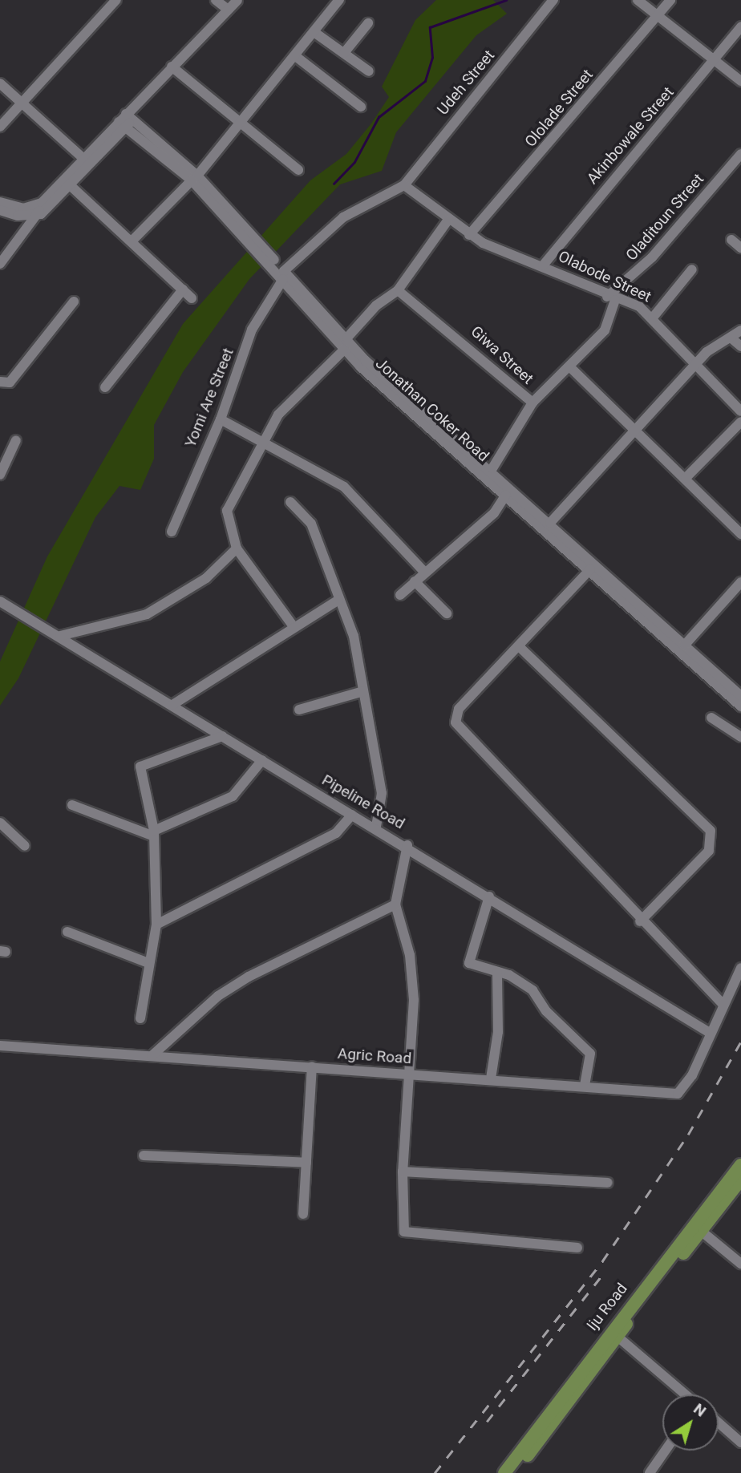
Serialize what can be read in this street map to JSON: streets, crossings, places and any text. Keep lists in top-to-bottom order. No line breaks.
{"streets":{"main road":["Iju Road"],"street":["Udeh Street","Ololade Street","Akinbowale Street","Oladitoun Street","Olabode Street","Giwa Street","Yomi Are Street","Jonathan Coker Road","Pipeline Road","Agric Road"]},"crossings":[["Udeh Street","Olabode Street"],["Udeh Street","Yomi Are Street"],["Ololade Street","Olabode Street"],["Akinbowale Street","Olabode Street"],["Oladitoun Street","Olabode Street"],["Olabode Street","Yomi Are Street"],["Yomi Are Street","Jonathan Coker Road"],["Pipeline Road","Agric Road"]],"north":"top right"}
